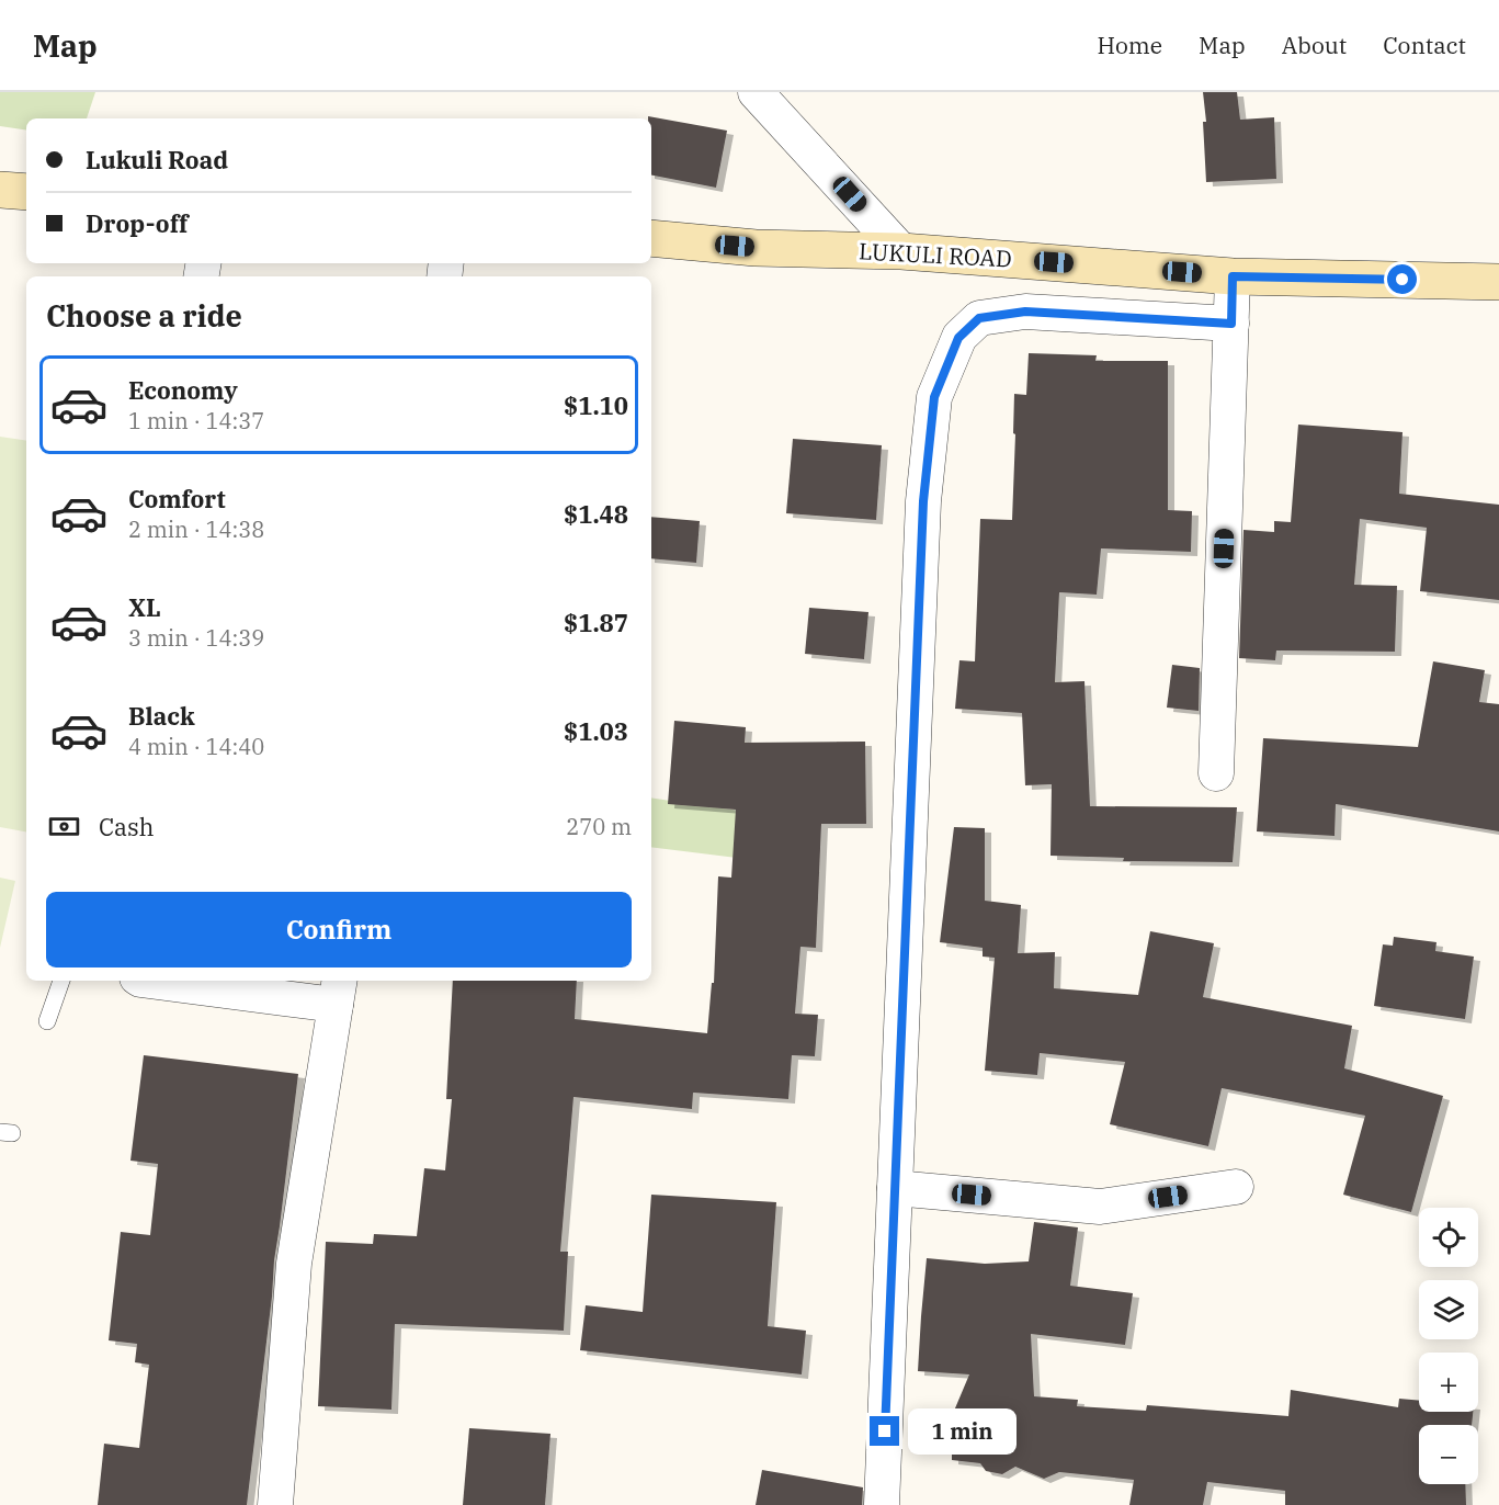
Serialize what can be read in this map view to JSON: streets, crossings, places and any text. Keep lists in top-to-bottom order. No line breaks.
{"streets":{"street":["LUKULI ROAD"]},"page":{"header":"Map","nav":["Home","Map","About","Contact"],"banner":["Lukuli Road","Drop-off"],"heading":"Choose a ride","list":[{"name":"Economy","note":"1 min · 14:37","value":"$1.10"},{"name":"Comfort","note":"2 min · 14:38","value":"$1.48"},{"name":"XL","note":"3 min · 14:39","value":"$1.87"},{"name":"Black","note":"4 min · 14:40","value":"$1.03"}],"pay":["Cash","270 m"],"buttons":"Confirm","map_buttons":["+","−"],"bubble":"1 min"}}
